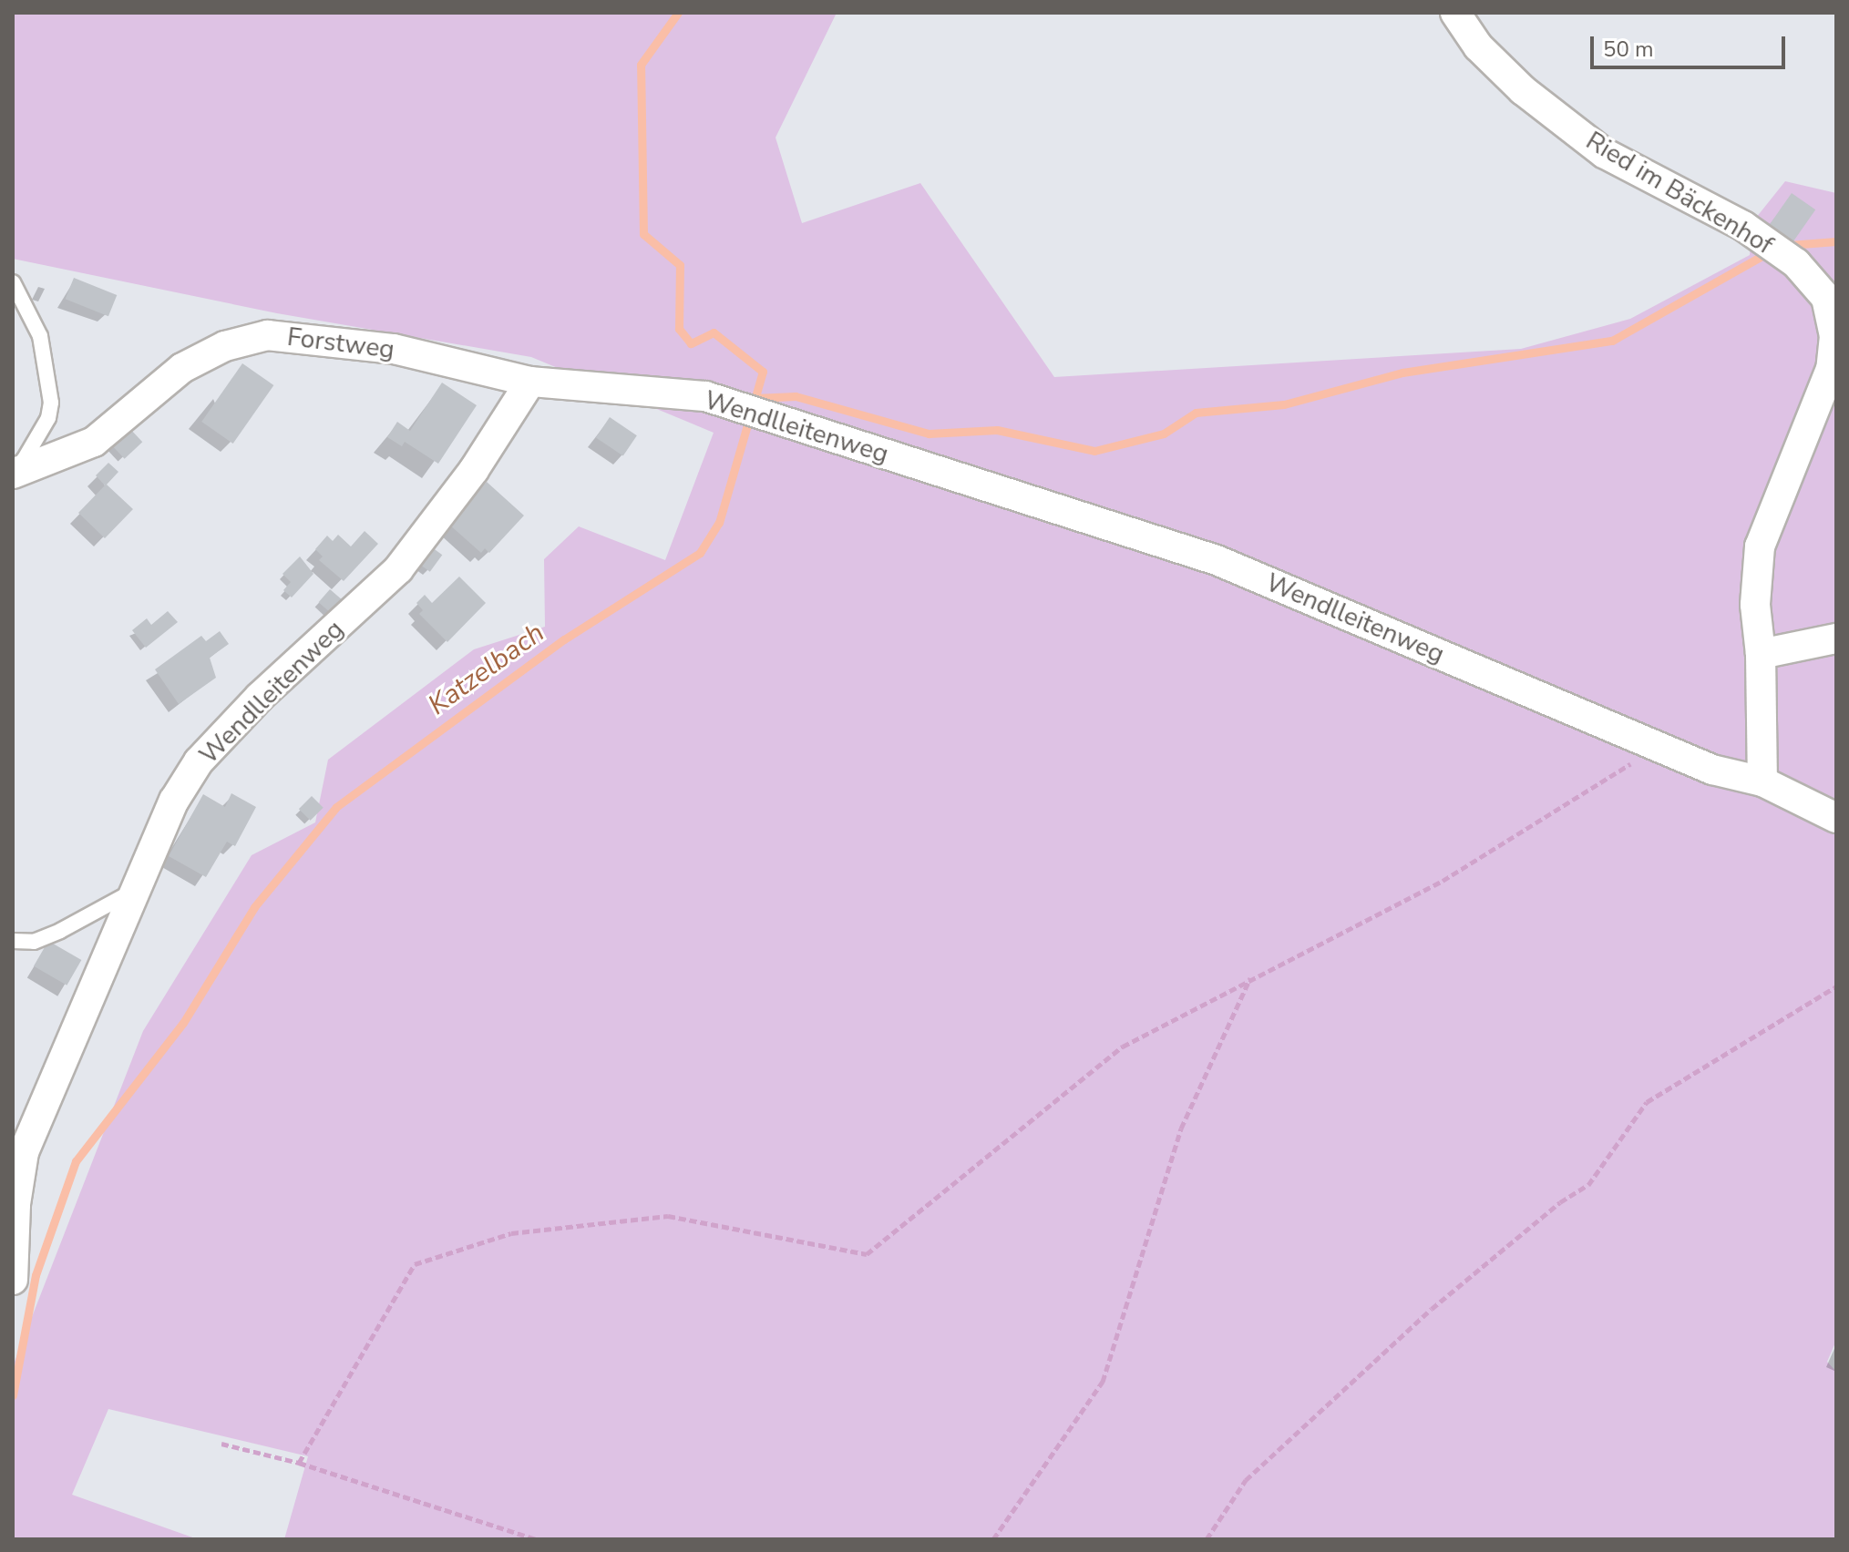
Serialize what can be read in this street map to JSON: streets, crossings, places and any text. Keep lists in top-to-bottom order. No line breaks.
{"streets":{"street":["Ried im Bäckenhof","Forstweg","Wendlleitenweg"]},"crossings":[["Ried im Bäckenhof","Wendlleitenweg"],["Forstweg","Wendlleitenweg"]],"water":["Katzelbach"],"scale_bar":"50 m"}
